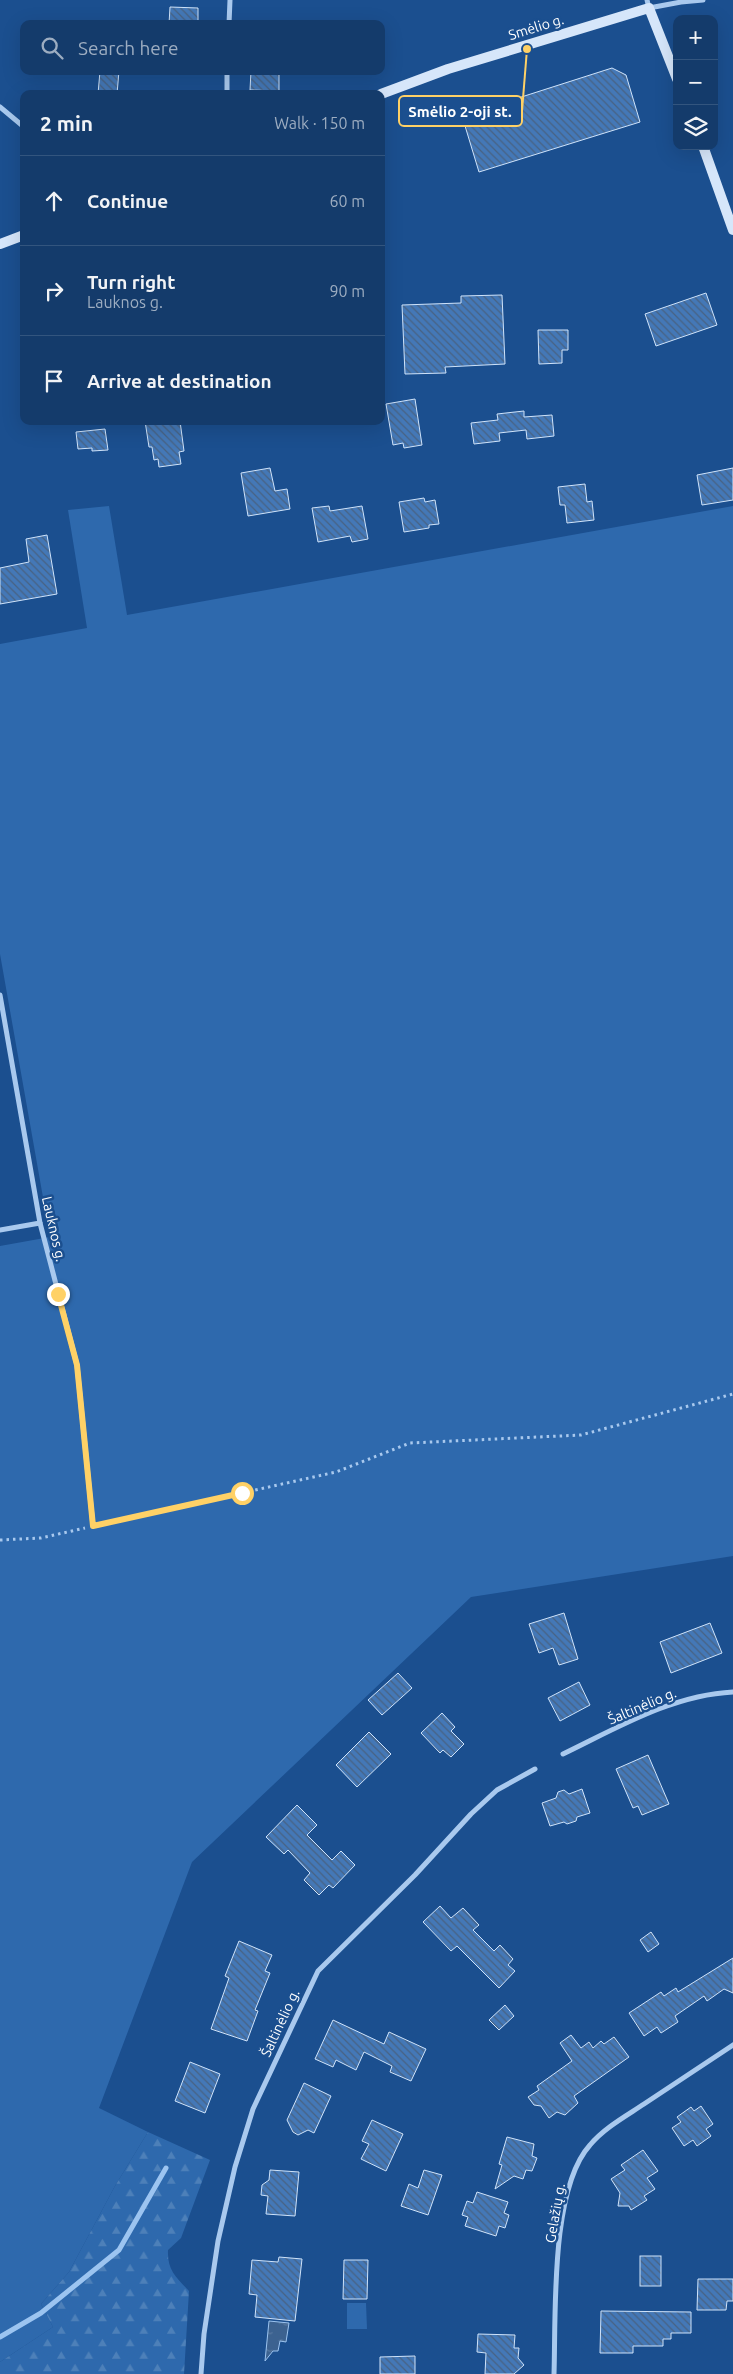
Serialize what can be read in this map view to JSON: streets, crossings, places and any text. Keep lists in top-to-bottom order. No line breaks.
{"streets":{"main road":["Smėlio g."],"street":["Lauknos g.","Šaltinėlio g.","Gelažių g."]},"places":["Smėlio 2-oji st."],"page":{"map_buttons":["+","−"],"search":"Search here","heading":["2 min","Walk · 150 m"],"list":[["Continue","60 m"],["Turn right","Lauknos g.","90 m"],"Arrive at destination"]}}
